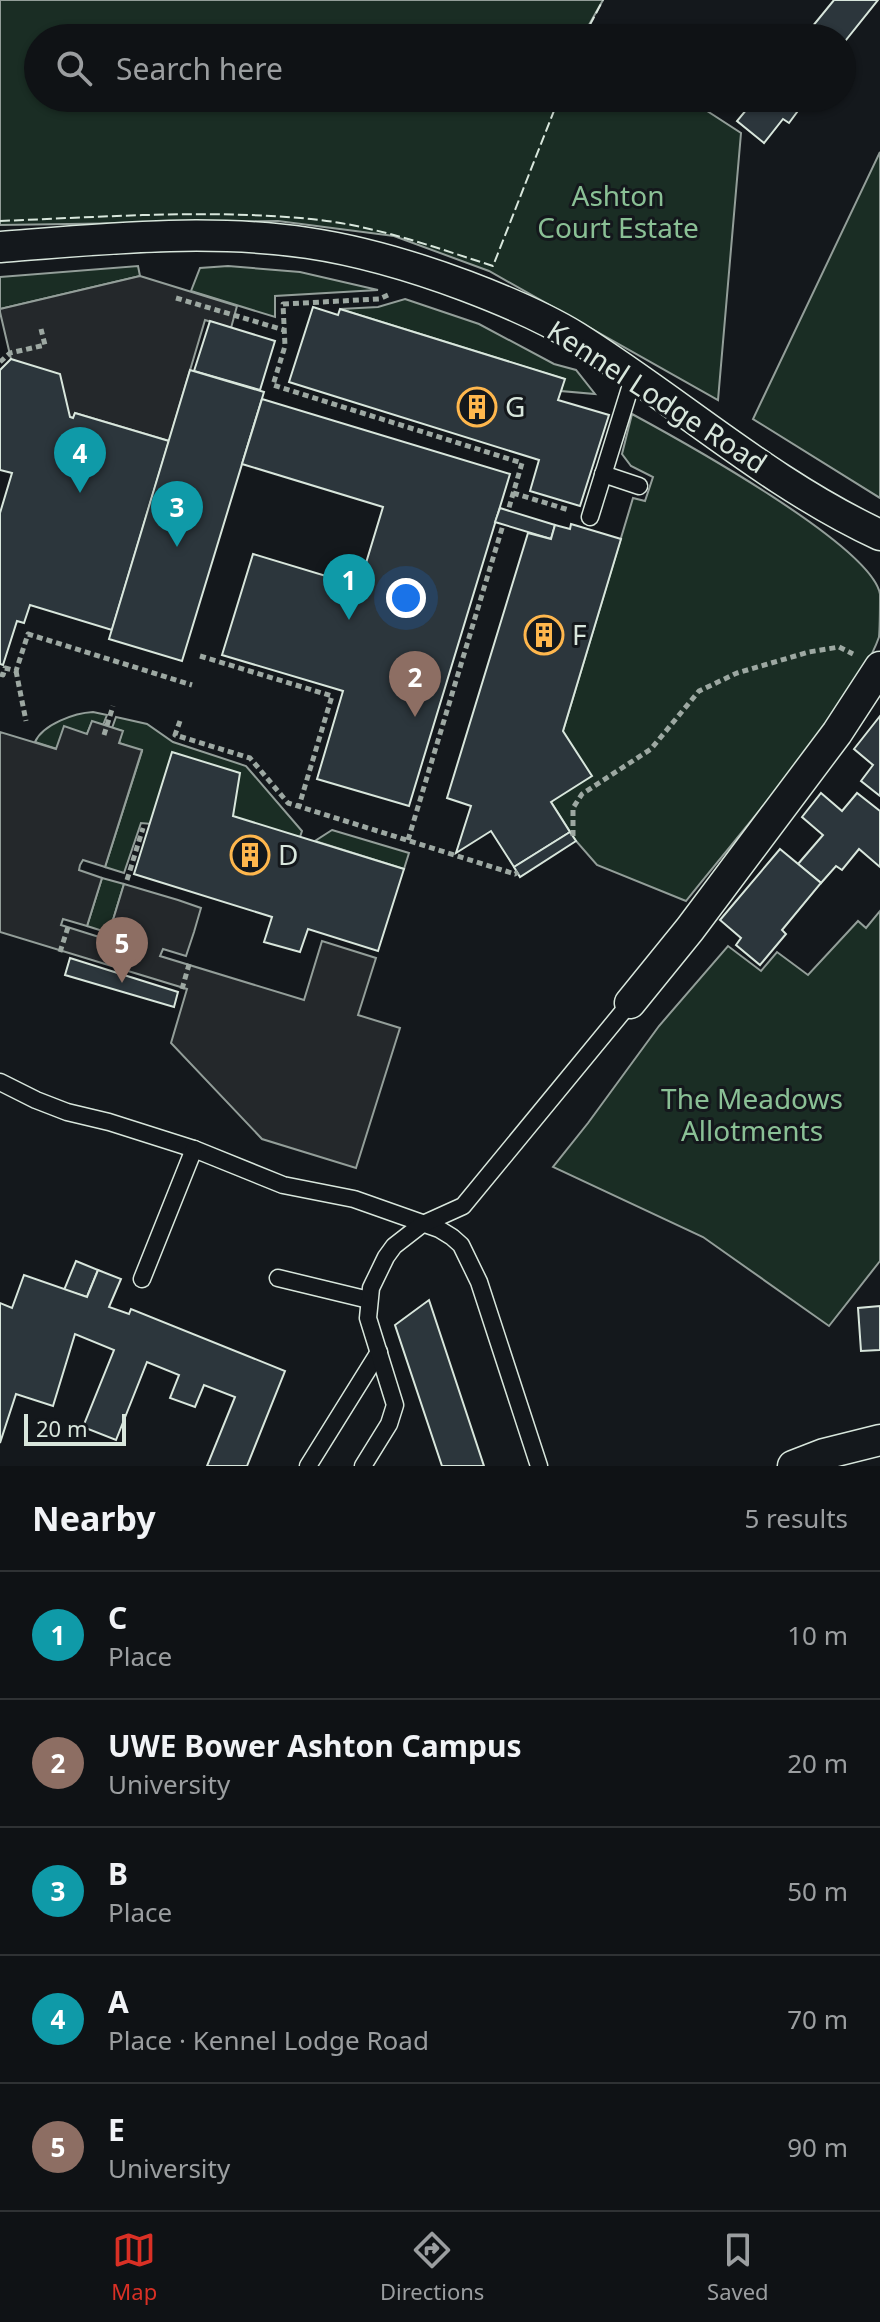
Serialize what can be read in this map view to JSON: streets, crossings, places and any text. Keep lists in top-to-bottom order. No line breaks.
{"streets":{"street":["Kennel Lodge Road"]},"parks":["Ashton Court Estate","The Meadows Allotments"],"places":{"building":["G","F","D"]},"scale_bar":"20 m","page":{"search":"Search here","pins":["4","3","1","2","5"],"scale":"20 m","heading":["Nearby","5 results"],"list":[{"mark":"1","name":"C","note":"Place","value":"10 m"},{"mark":"2","name":"UWE Bower Ashton Campus","note":"University","value":"20 m"},{"mark":"3","name":"B","note":"Place","value":"50 m"},{"mark":"4","name":"A","note":"Place · Kennel Lodge Road","value":"70 m"},{"mark":"5","name":"E","note":"University","value":"90 m"}],"nav":["Map","Directions","Saved"]}}
